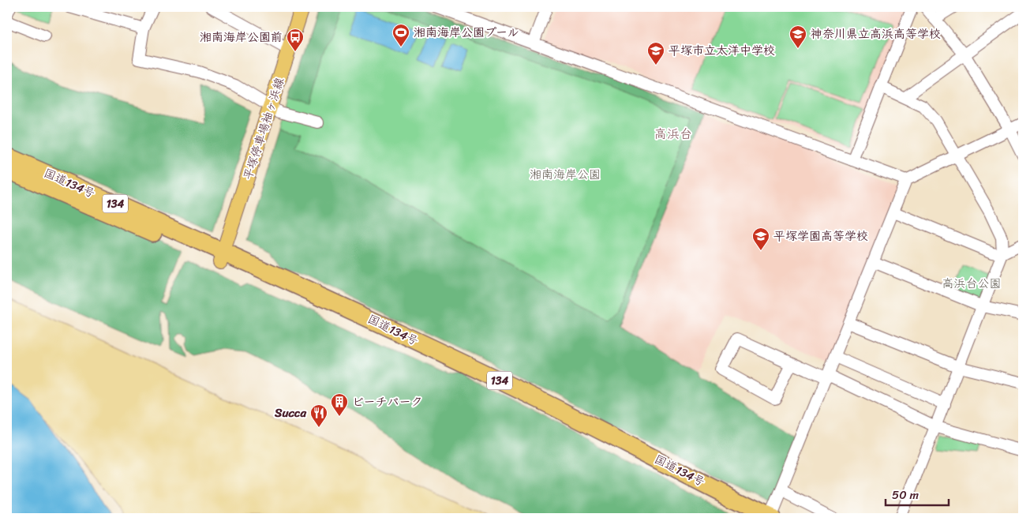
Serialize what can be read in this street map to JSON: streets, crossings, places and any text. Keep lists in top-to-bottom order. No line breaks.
{"streets":{"highway":["国道134号","134"],"main road":["平塚停車場袖ヶ浜線"]},"crossings":[["平塚停車場袖ヶ浜線","国道134号"]],"districts":["高浜台"],"parks":["湘南海岸公園","高浜台公園"],"places":{"sports":["湘南海岸公園プール"],"school or university":["神奈川県立高浜高等学校","平塚市立太洋中学校","平塚学園高等学校"],"bus stop":["湘南海岸公園前"],"building":["ビーチパーク"],"restaurant":["Succa"]},"scale_bar":"50 m"}
